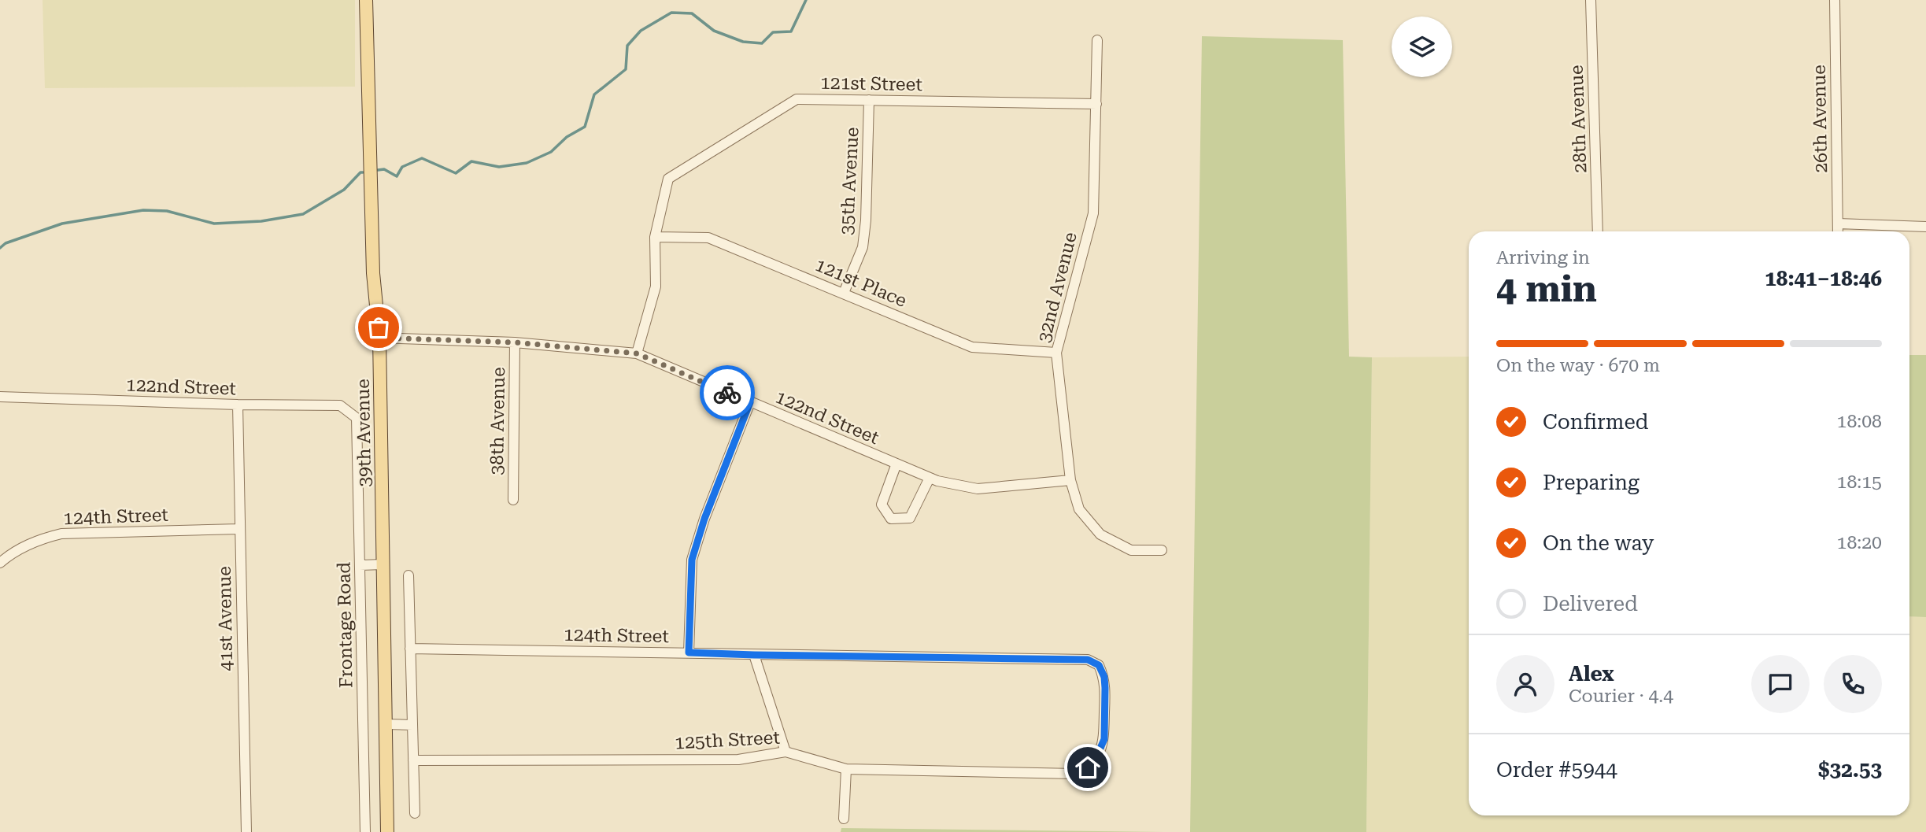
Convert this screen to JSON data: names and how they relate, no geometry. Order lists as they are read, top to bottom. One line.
{"streets":{"main road":["39th Avenue"],"street":["121st Street","28th Avenue","26th Avenue","35th Avenue","121st Place","32nd Avenue","122nd Street","38th Avenue","124th Street","41st Avenue","Frontage Road","125th Street"]},"crossings":[["121st Street","35th Avenue"],["121st Street","121st Place"],["121st Street","32nd Avenue"],["35th Avenue","121st Place"],["121st Place","32nd Avenue"],["32nd Avenue","122nd Street"],["122nd Street","38th Avenue"],["122nd Street","39th Avenue"],["122nd Street","41st Avenue"],["122nd Street","Frontage Road"],["124th Street","41st Avenue"],["124th Street","125th Street"]],"page":{"heading":["4 min","Arriving in","18:41–18:46"],"panel":["Alex","Courier · 4.4","Order #5944","$32.53"],"bar":"On the way · 670 m","list":[["Confirmed","18:08"],["Preparing","18:15"],["On the way","18:20"],"Delivered"]}}
